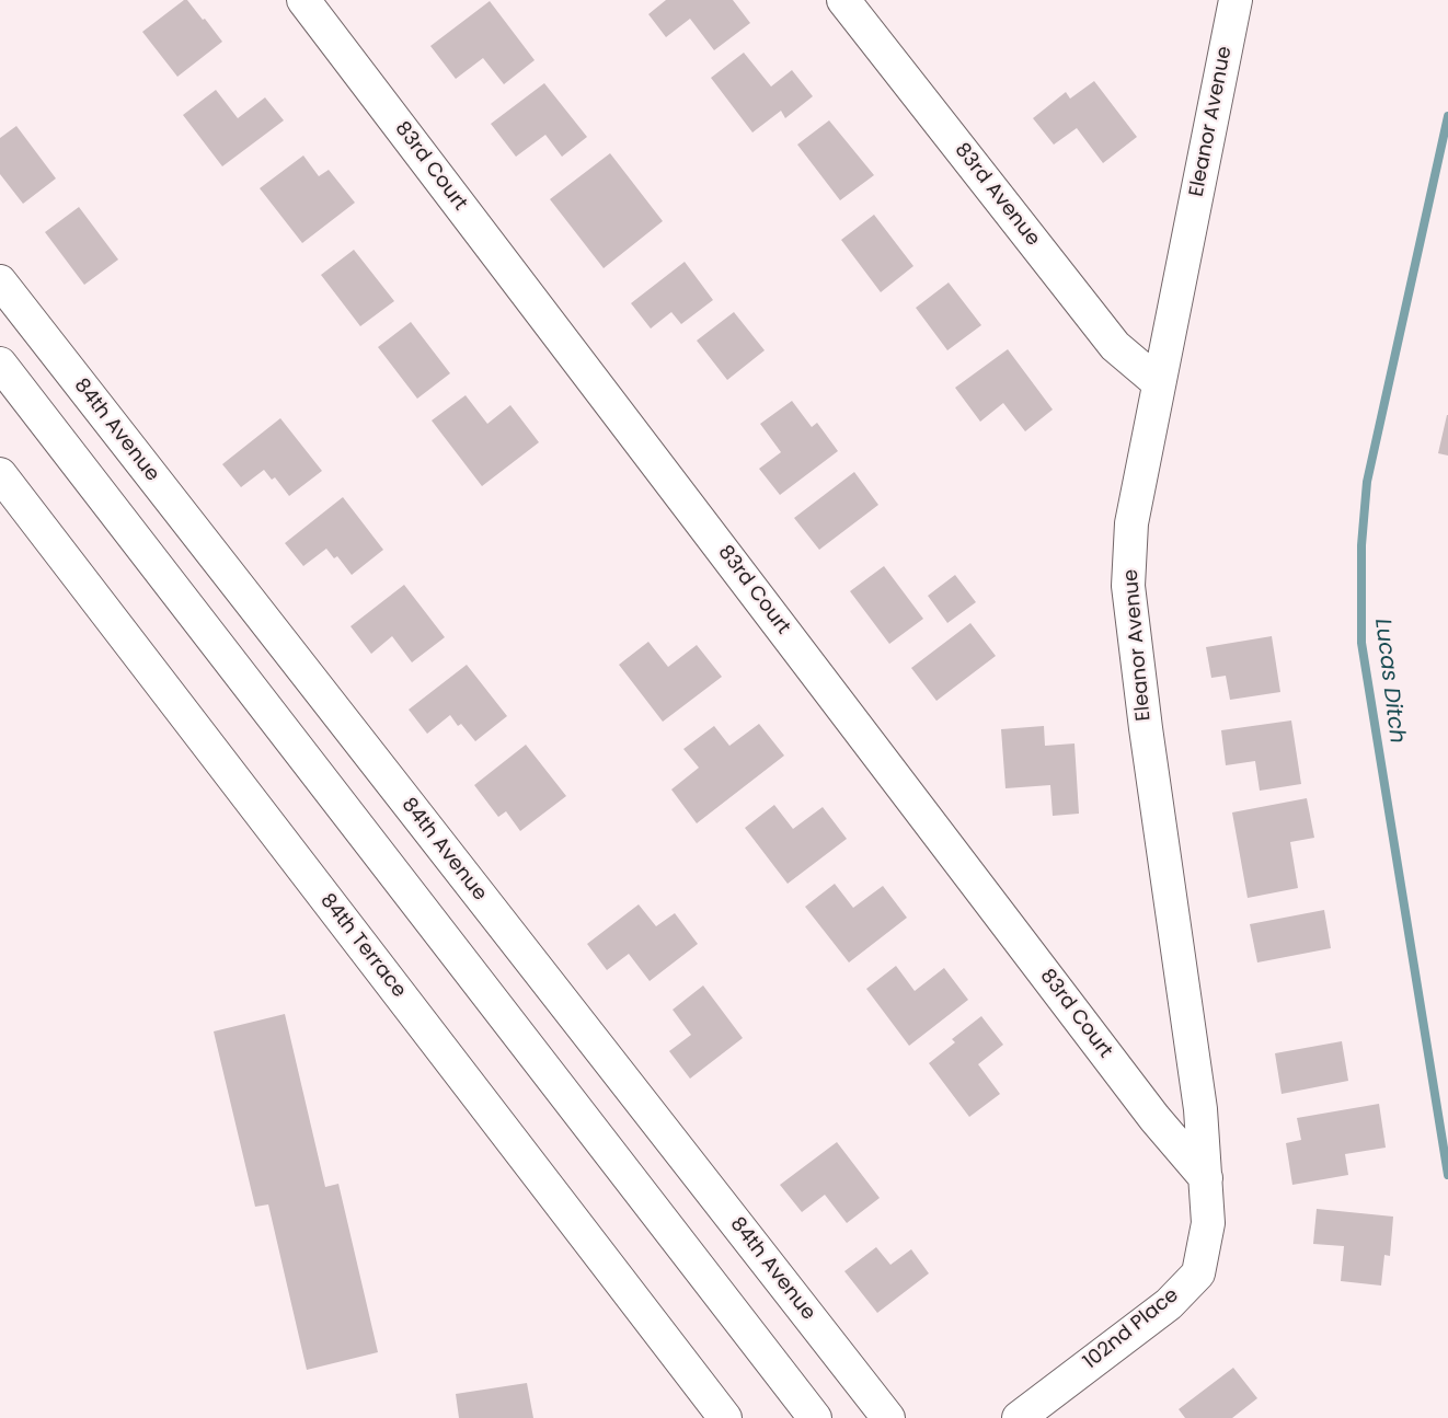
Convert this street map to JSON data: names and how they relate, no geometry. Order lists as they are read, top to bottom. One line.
{"streets":{"street":["Eleanor Avenue","83rd Court","83rd Avenue","84th Avenue","84th Terrace","102nd Place"]},"crossings":[["Eleanor Avenue","83rd Court"],["Eleanor Avenue","83rd Avenue"],["Eleanor Avenue","102nd Place"],["83rd Court","102nd Place"]],"water":["Lucas Ditch"]}
